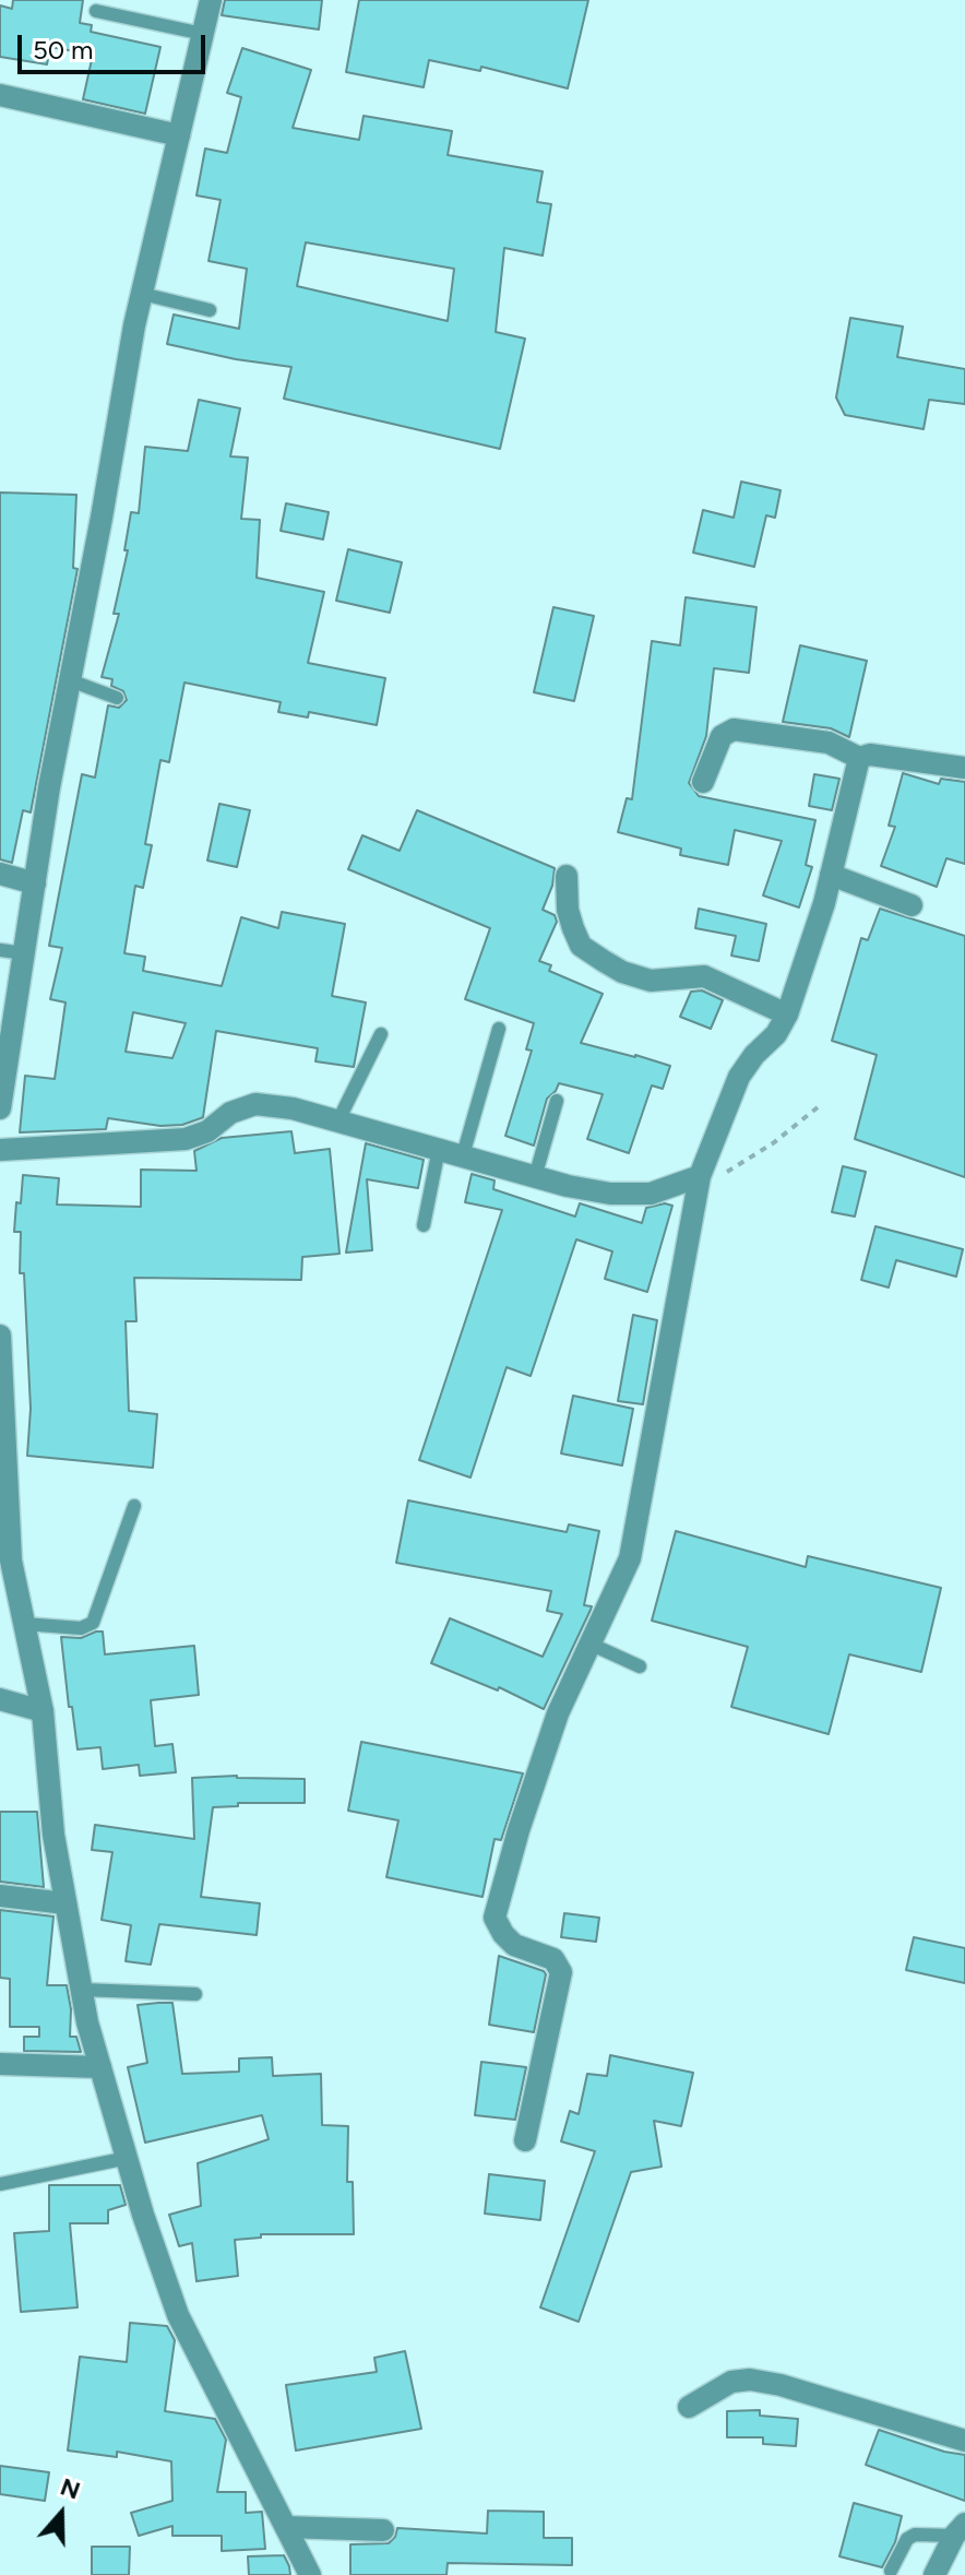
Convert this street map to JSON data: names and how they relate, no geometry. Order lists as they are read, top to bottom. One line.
{"scale_bar":"50 m","north":"top"}
